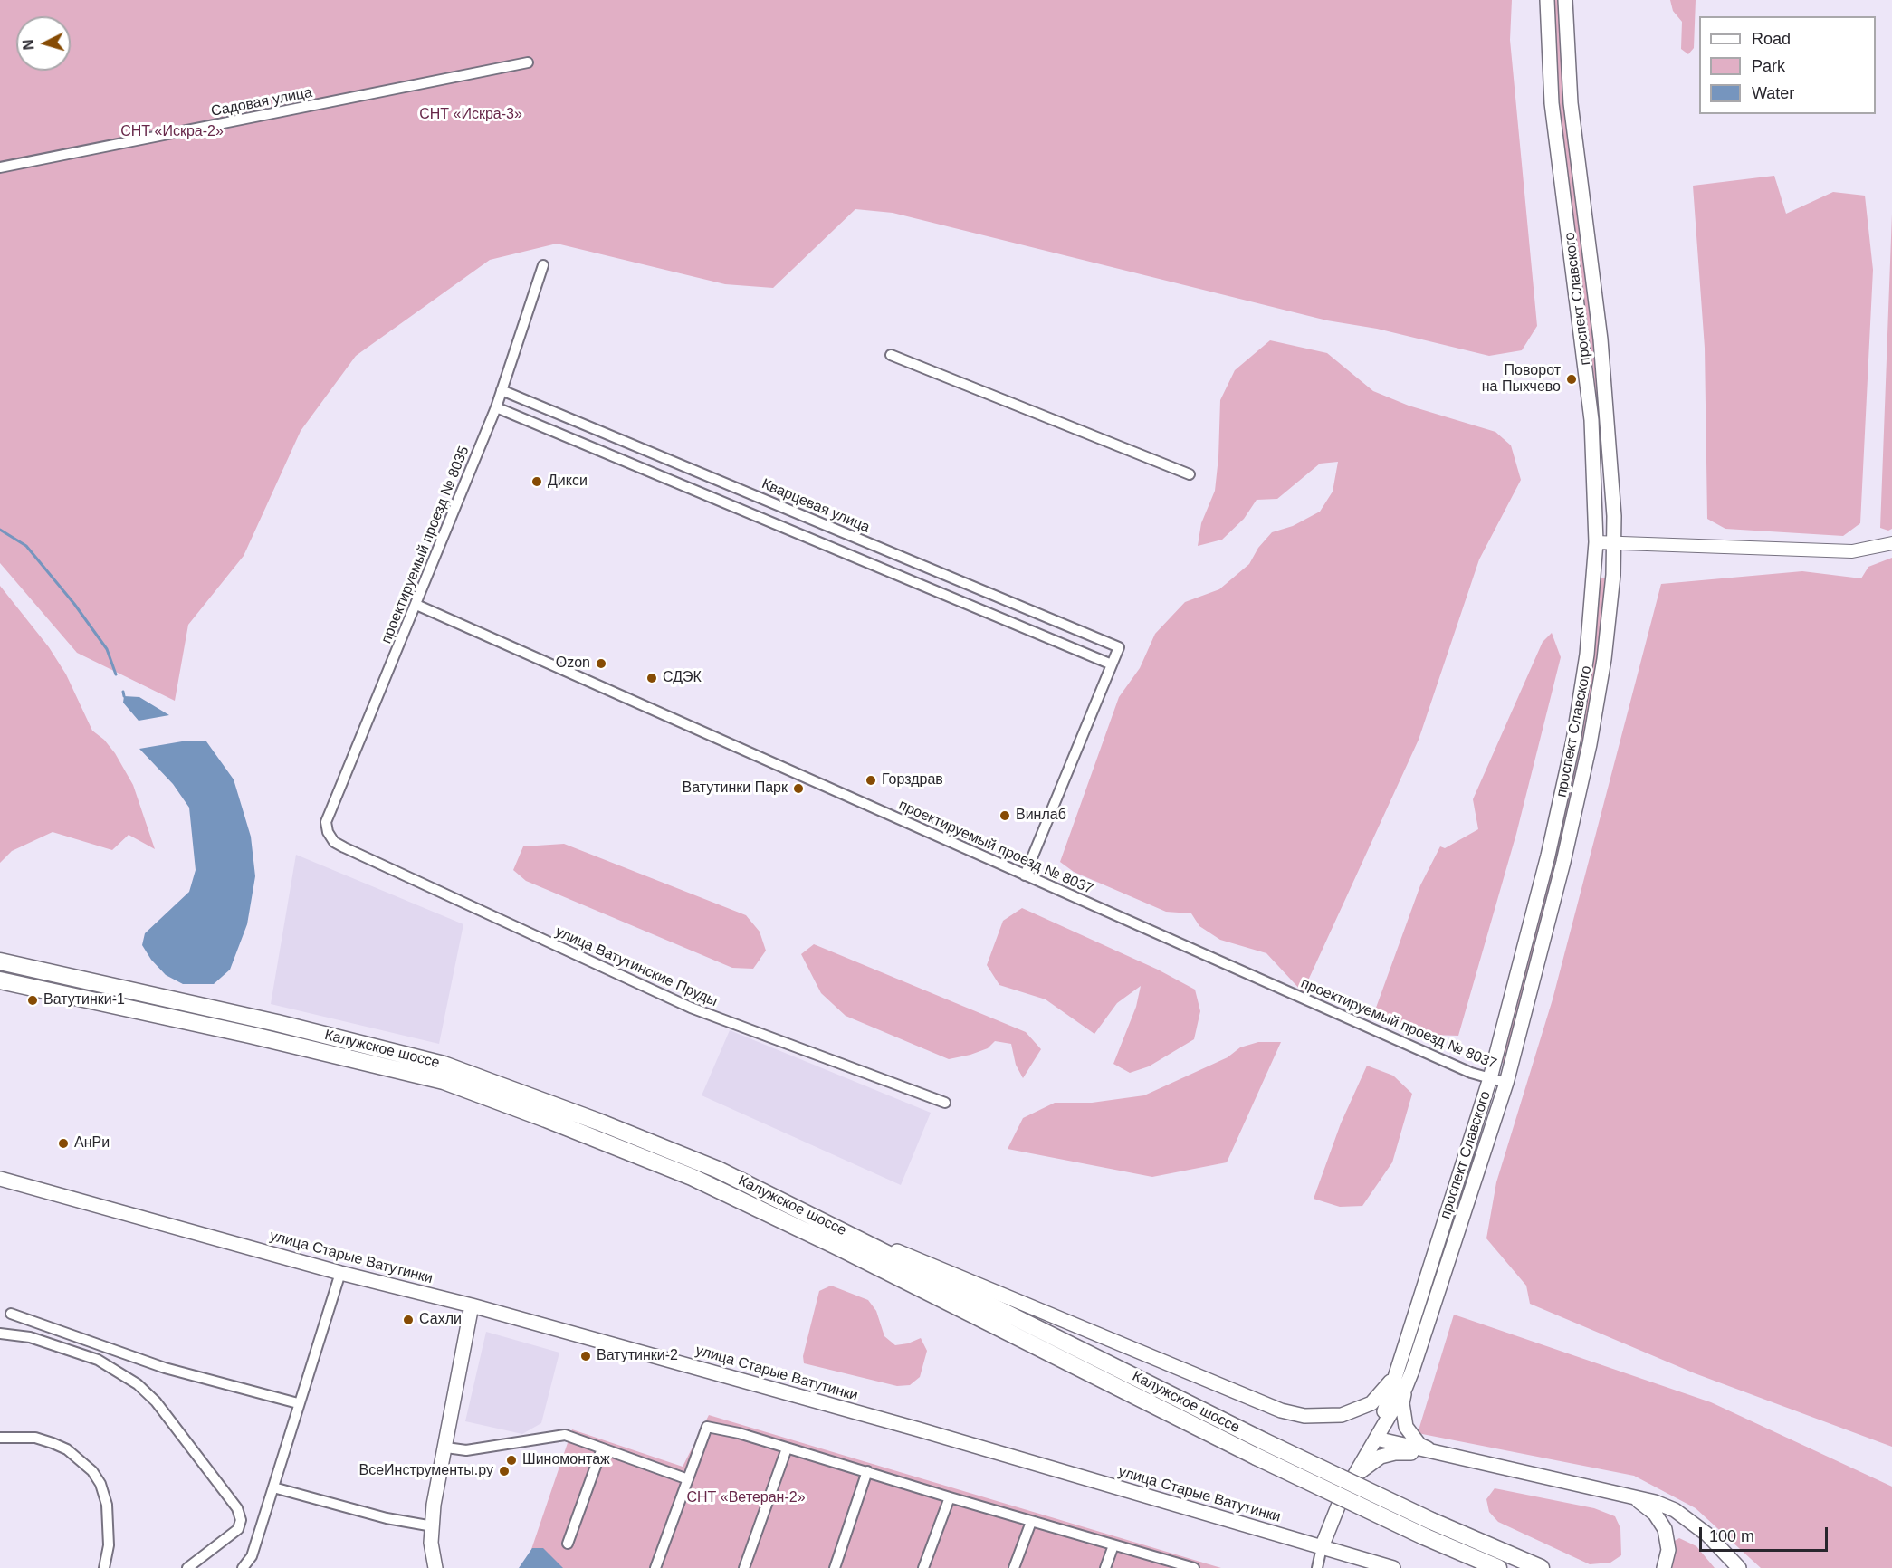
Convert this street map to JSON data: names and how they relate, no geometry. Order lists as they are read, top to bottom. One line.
{"streets":{"highway":["Калужское шоссе"],"main road":["проспект Славского","улица Старые Ватутинки"],"street":["Садовая улица","Кварцевая улица","проектируемый проезд № 8035","проектируемый проезд № 8037","улица Ватутинские Пруды"]},"crossings":[["проспект Славского","проектируемый проезд № 8037"],["проспект Славского","улица Старые Ватутинки"],["Кварцевая улица","проектируемый проезд № 8035"],["проектируемый проезд № 8035","проектируемый проезд № 8037"],["проектируемый проезд № 8035","улица Ватутинские Пруды"]],"parks":["СНТ «Искра-3»","СНТ «Искра-2»","СНТ «Ветеран-2»"],"places":["Поворот на Пыхчево","Дикси","Ozon","СДЭК","Горздрав","Ватутинки Парк","Винлаб","Ватутинки-1","АнРи","Сахли","Ватутинки-2","Шиномонтаж","ВсеИнструменты.ру"],"legend":["Road","Park","Water"],"scale_bar":"100 m","north":"left"}
